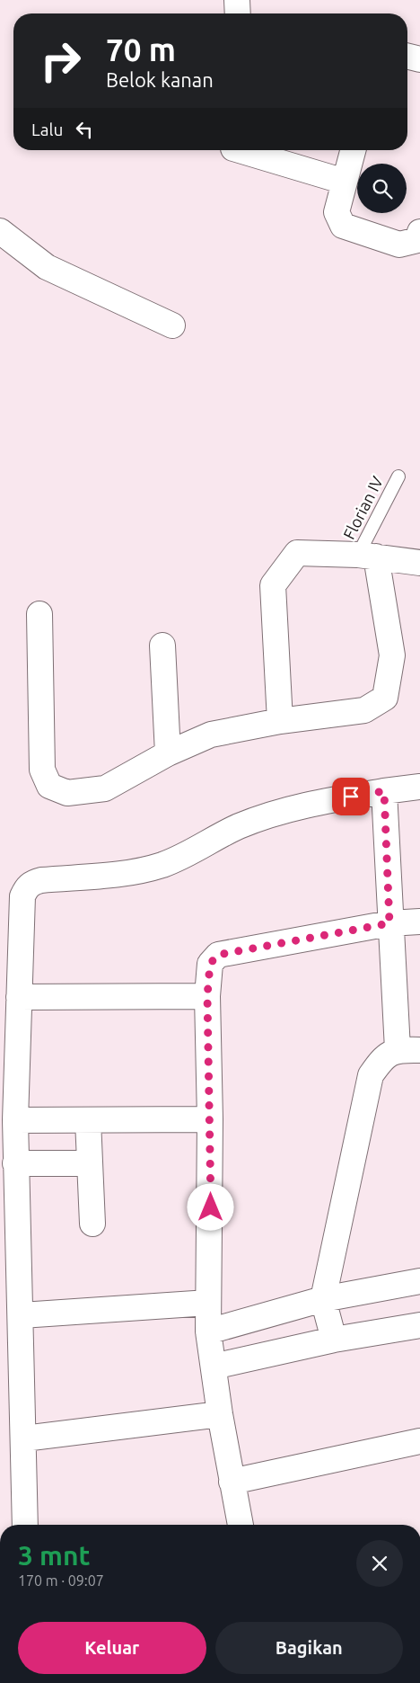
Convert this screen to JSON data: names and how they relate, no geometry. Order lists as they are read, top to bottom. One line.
{"streets":{"lane":["Florian IV"]},"page":{"turn":["70 m","Belok kanan"],"then":"Lalu","heading":["3 mnt","170 m · 09:07"],"buttons":["Keluar","Bagikan"]}}
